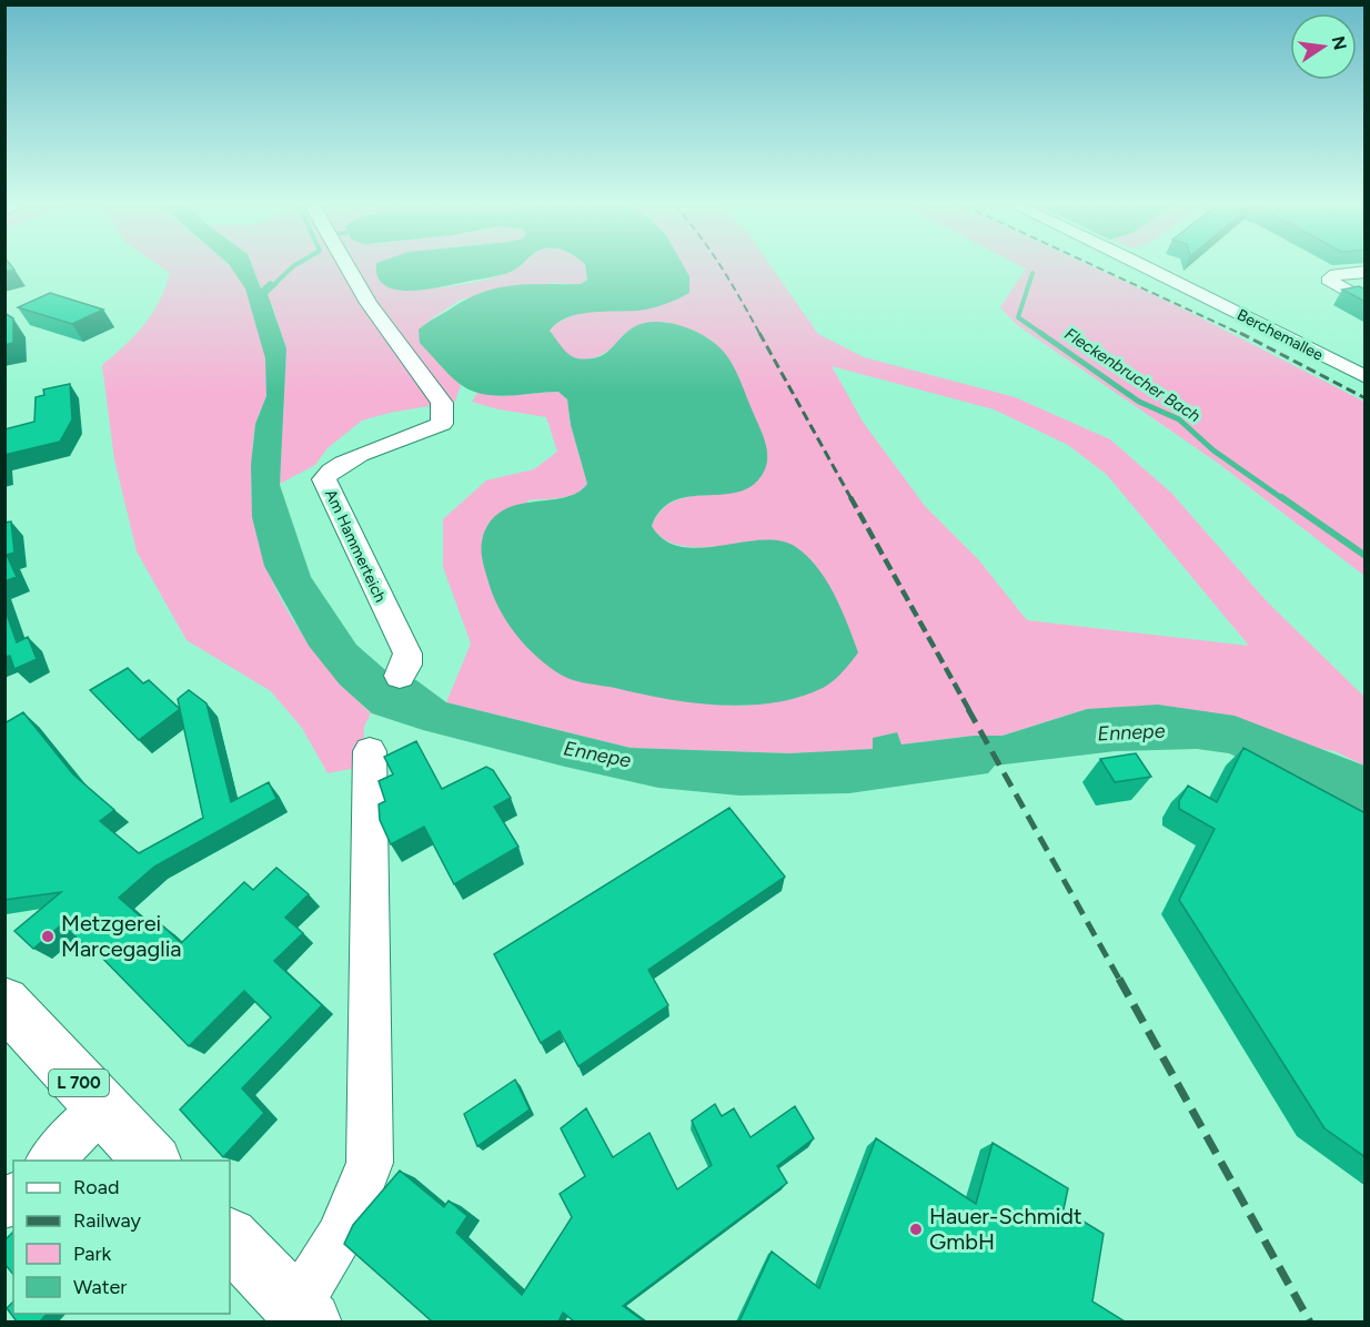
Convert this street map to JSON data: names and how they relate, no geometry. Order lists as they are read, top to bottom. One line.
{"streets":{"main road":["L 700"],"street":["Berchemallee","Am Hammerteich"]},"water":["Fleckenbrucher Bach","Ennepe"],"places":["Metzgerei Marcegaglia","Hauer-Schmidt GmbH"],"legend":["Road","Railway","Park","Water"],"north":"right"}
